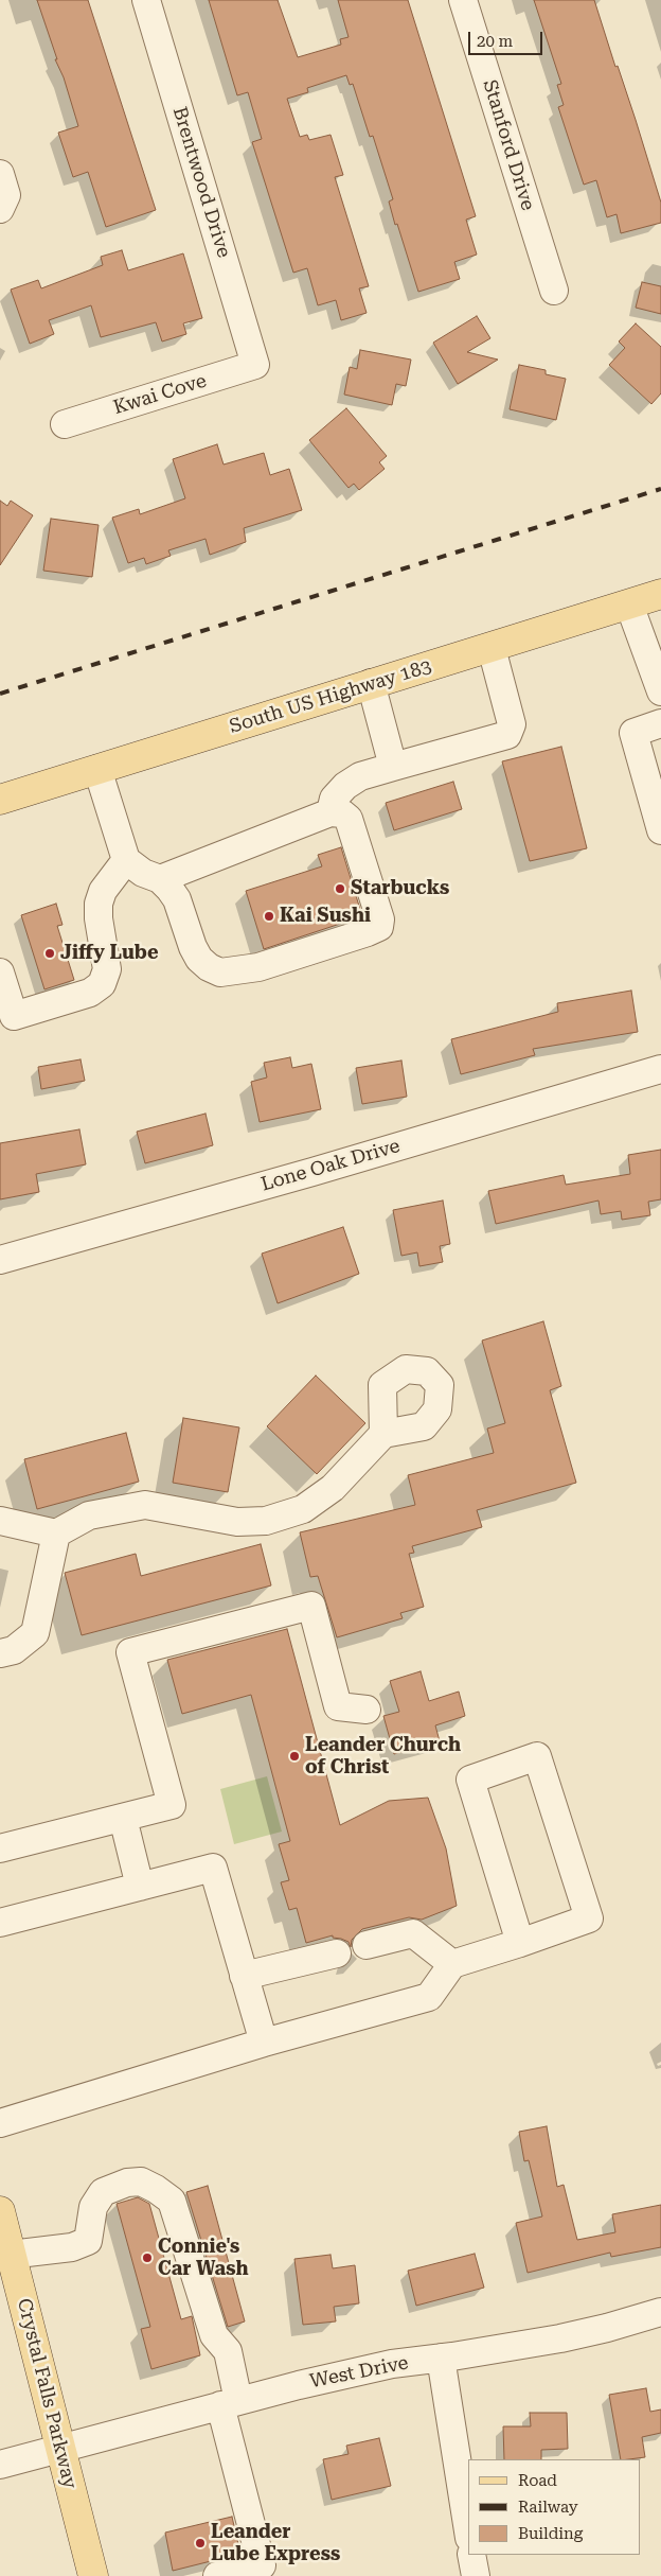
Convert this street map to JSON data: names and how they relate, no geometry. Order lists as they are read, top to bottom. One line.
{"streets":{"main road":["South US Highway 183","Crystal Falls Parkway"],"street":["Stanford Drive","Brentwood Drive","Kwai Cove","Lone Oak Drive","West Drive"]},"crossings":[["Brentwood Drive","Kwai Cove"],["West Drive","Crystal Falls Parkway"]],"places":["Starbucks","Kai Sushi","Jiffy Lube","Leander Church of Christ","Connie's Car Wash","Leander Lube Express"],"legend":["Road","Railway","Building"],"scale_bar":"20 m"}
